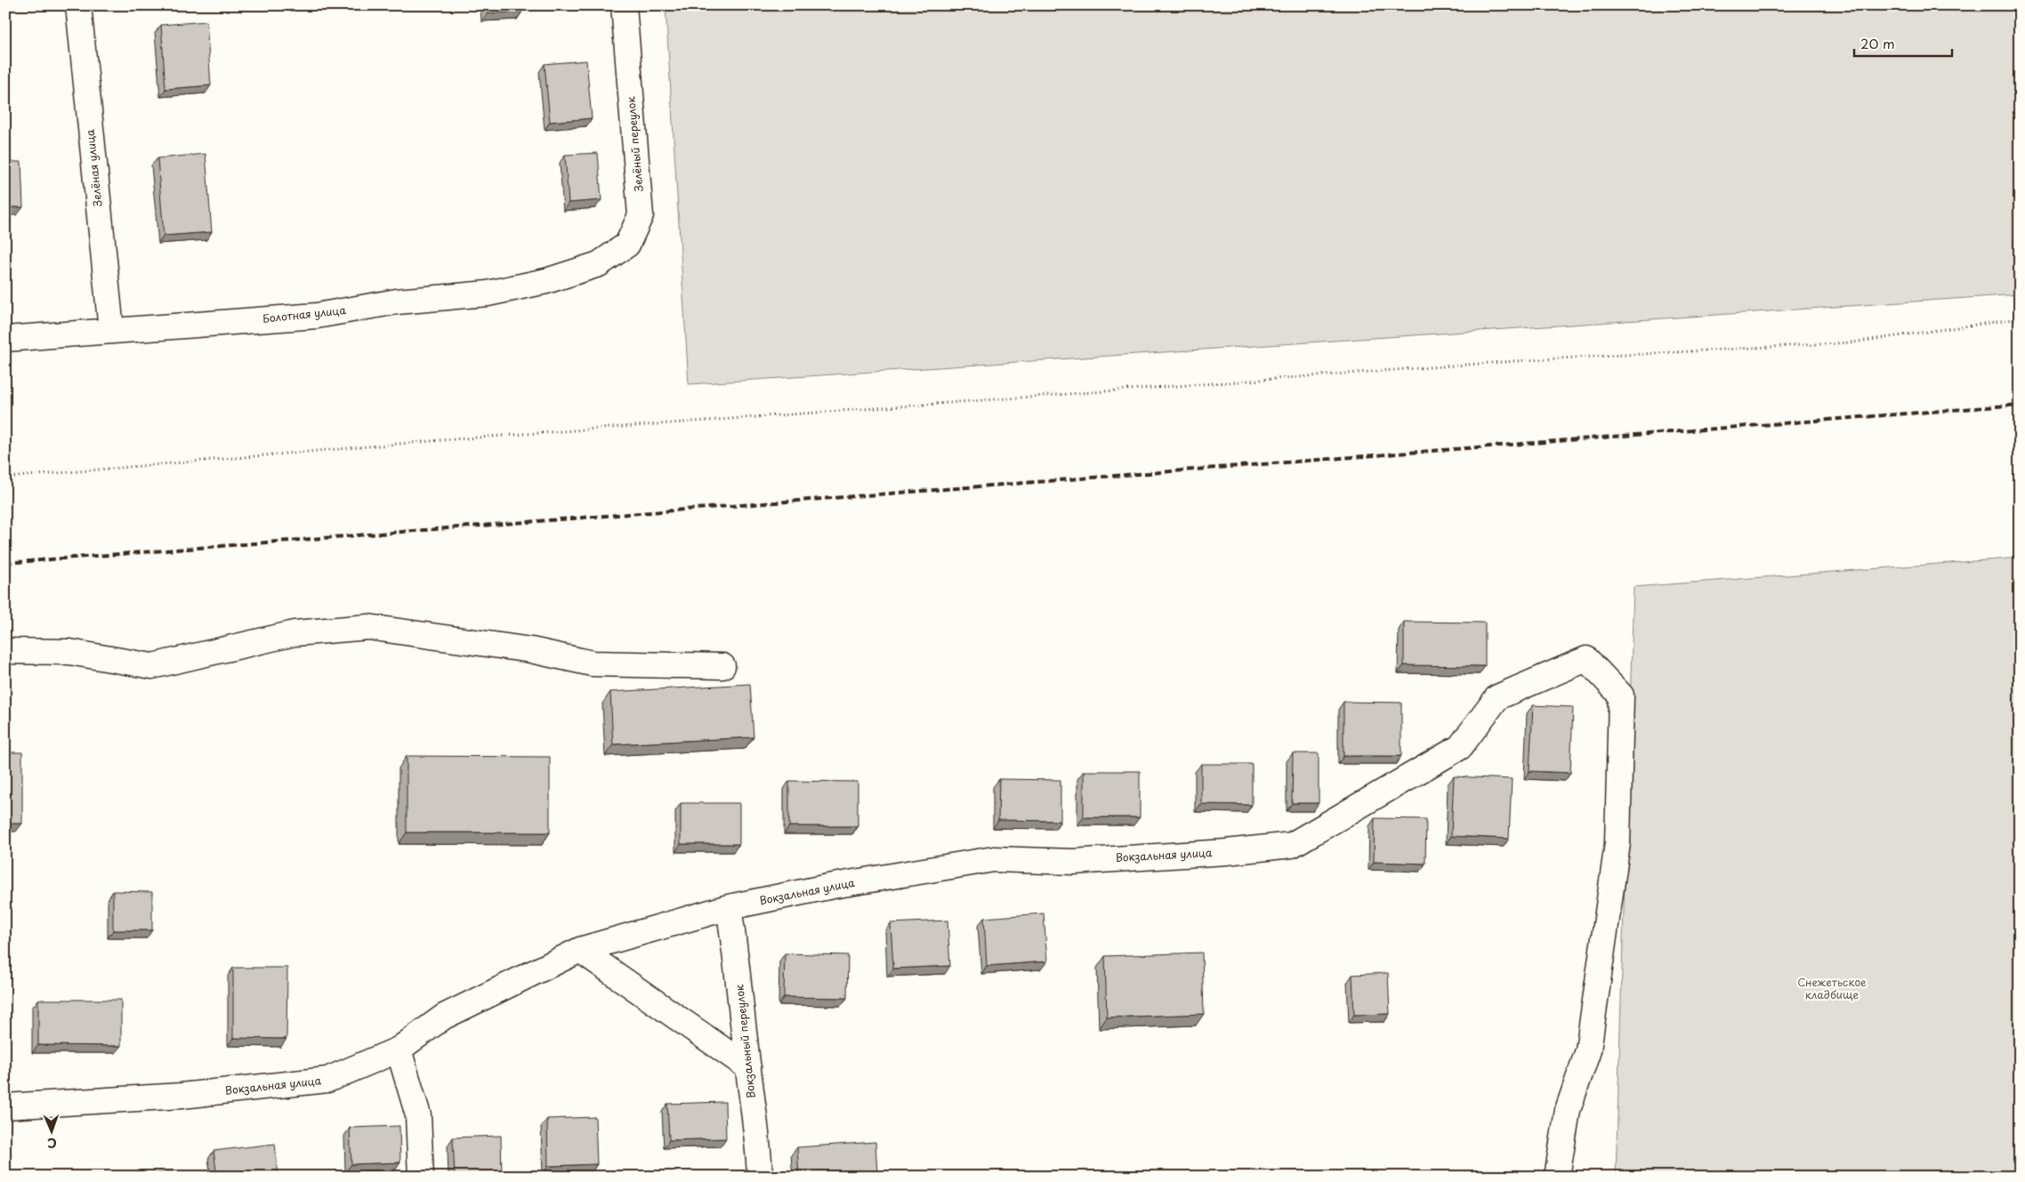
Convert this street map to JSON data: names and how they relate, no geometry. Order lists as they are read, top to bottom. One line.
{"streets":{"street":["Зелёный переулок","Зелёная улица","Болотная улица","Вокзальная улица","Вокзальный переулок"]},"crossings":[["Зелёный переулок","Болотная улица"],["Зелёная улица","Болотная улица"],["Вокзальная улица","Вокзальный переулок"]],"parks":["Снежетьское кладбище"],"scale_bar":"20 m","north":"bottom"}
